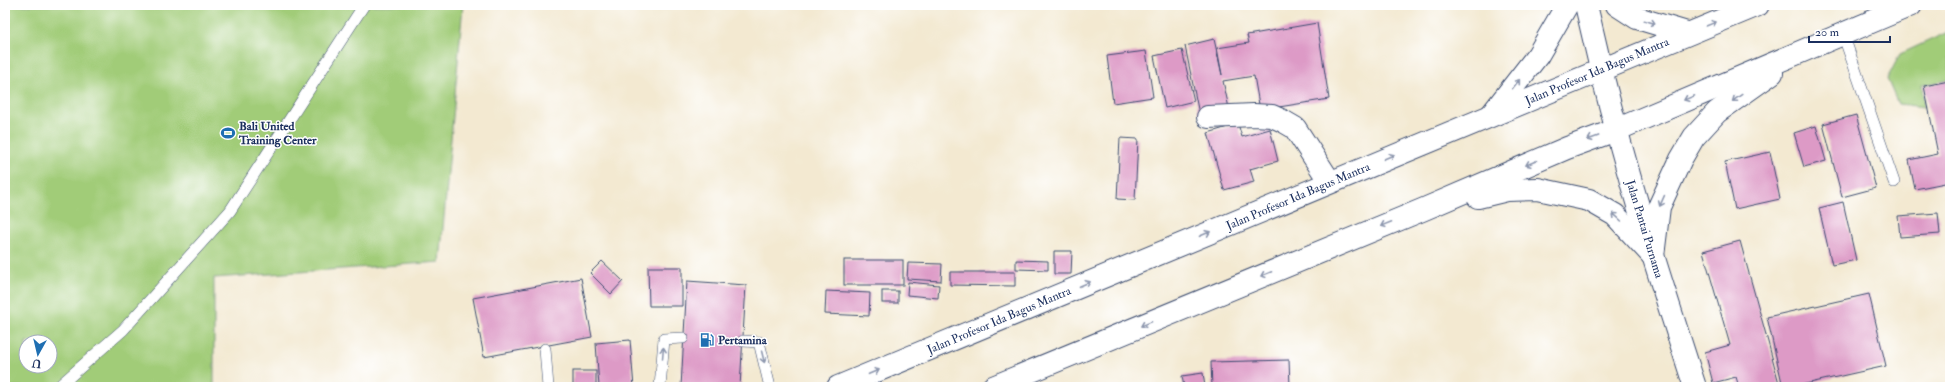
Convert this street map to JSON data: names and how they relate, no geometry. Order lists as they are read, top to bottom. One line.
{"streets":{"main road":["Jalan Profesor Ida Bagus Mantra","Jalan Pantai Purnama"]},"crossings":[["Jalan Profesor Ida Bagus Mantra","Jalan Pantai Purnama"]],"places":{"sports":["Bali United Training Center"],"fuel station":["Pertamina"]},"scale_bar":"20 m","north":"bottom"}
